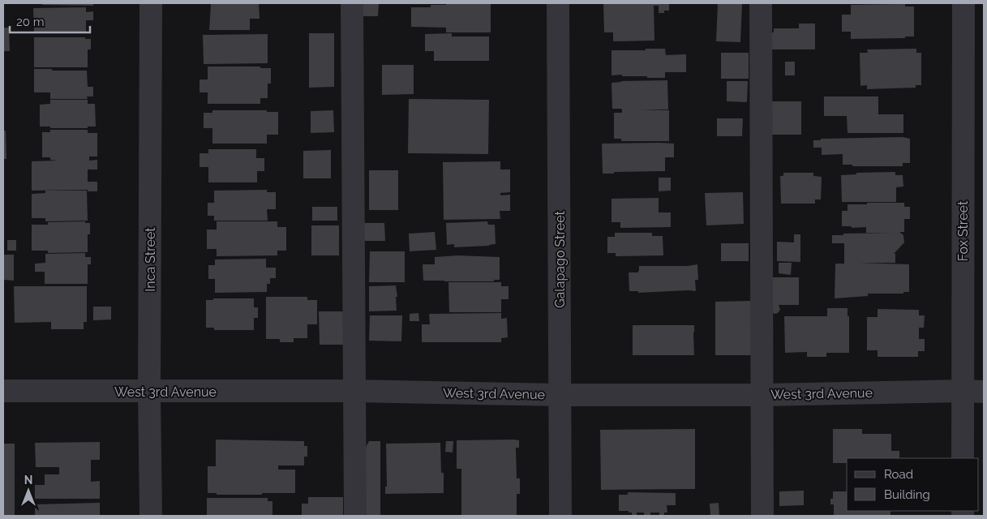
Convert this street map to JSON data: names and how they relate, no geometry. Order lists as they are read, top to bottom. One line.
{"streets":{"street":["Fox Street","Inca Street","Galapago Street","West 3rd Avenue"]},"crossings":[["Fox Street","West 3rd Avenue"],["Inca Street","West 3rd Avenue"],["Galapago Street","West 3rd Avenue"]],"legend":["Road","Building"],"scale_bar":"20 m","north":"top"}
